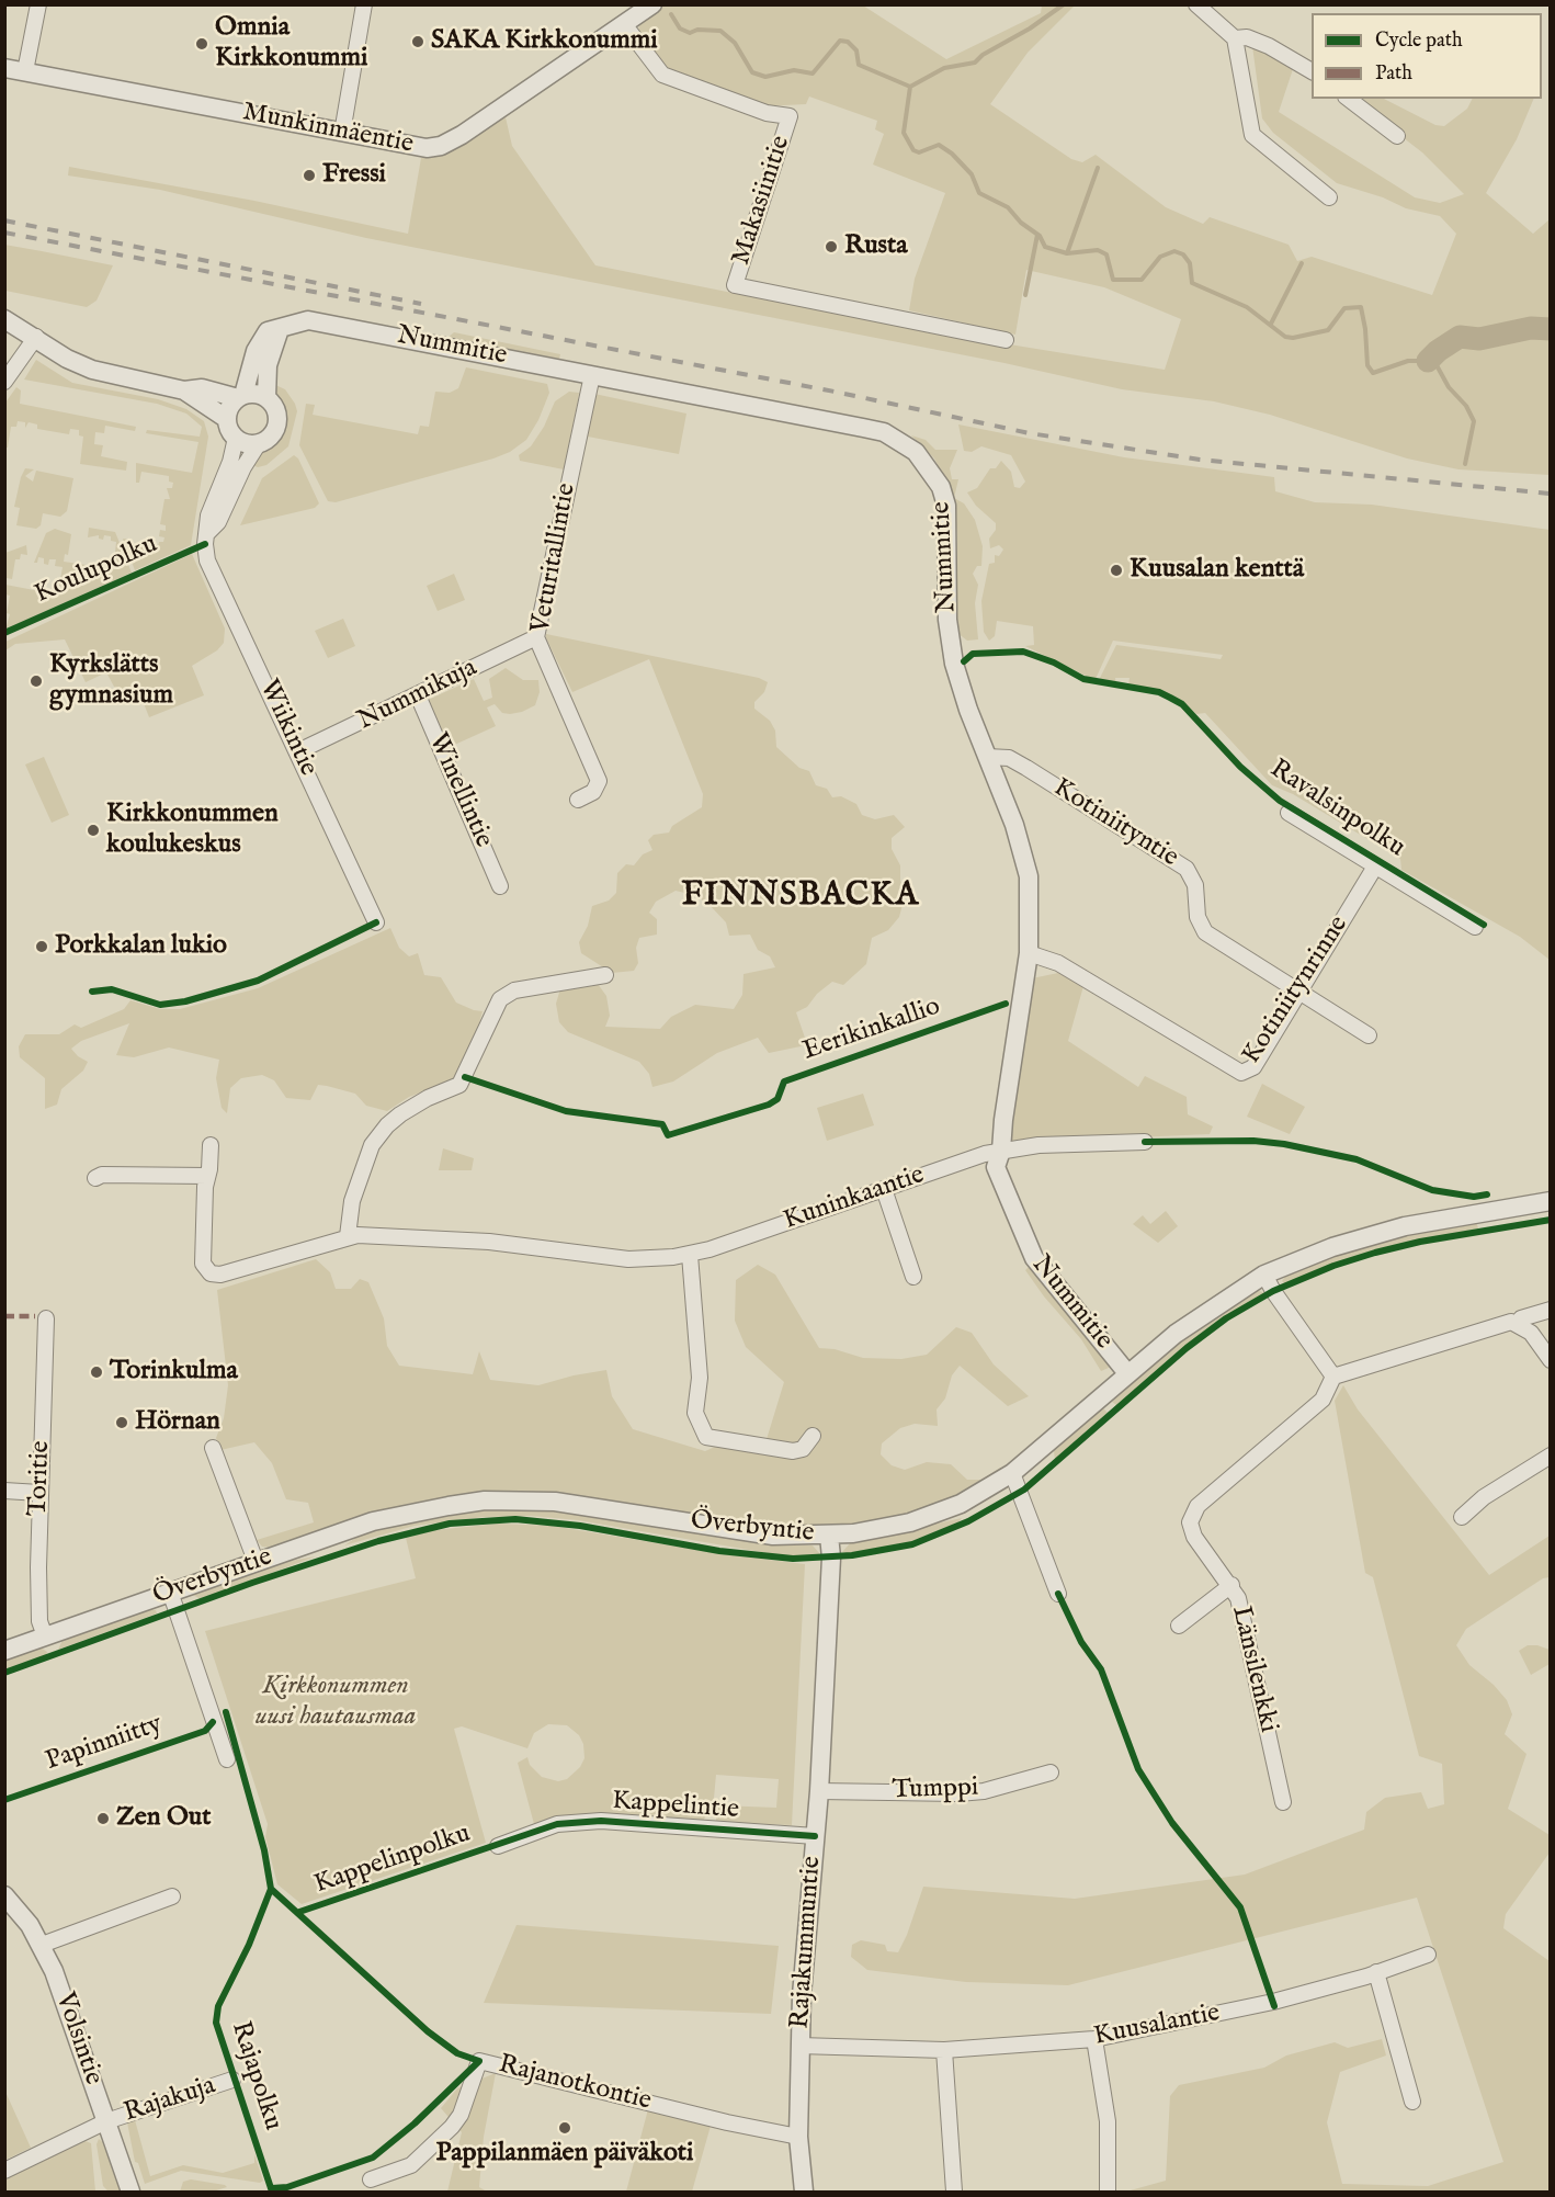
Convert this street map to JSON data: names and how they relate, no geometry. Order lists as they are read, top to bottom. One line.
{"streets":{"street":["Munkinmäentie","Makasiinitie","Nummitie","Veturitallintie","Nummikuja","Wiikintie","Winellintie","Ravalsinpolku","Kotiniityntie","Kotiniitynrinne","Kuninkaantie","Toritie","Överbyntie","Länsilenkki","Tumppi","Kappelintie","Rajakummuntie","Kuusalantie","Volsintie","Rajanotkontie","Rajakuja"],"cycle path":["Koulupolku","Eerikinkallio","Papinniitty","Kappelinpolku","Rajapolku"]},"crossings":[["Munkinmäentie","Makasiinitie"],["Nummitie","Veturitallintie"],["Nummitie","Wiikintie"],["Nummitie","Kotiniityntie"],["Nummitie","Kotiniitynrinne"],["Nummitie","Kuninkaantie"],["Nummitie","Överbyntie"],["Veturitallintie","Nummikuja"],["Nummikuja","Wiikintie"],["Nummikuja","Winellintie"],["Ravalsinpolku","Kotiniitynrinne"],["Kotiniityntie","Kotiniitynrinne"],["Toritie","Överbyntie"],["Överbyntie","Rajakummuntie"],["Tumppi","Rajakummuntie"],["Kappelintie","Rajakummuntie"],["Rajakummuntie","Kuusalantie"],["Rajakummuntie","Rajanotkontie"],["Volsintie","Rajakuja"]],"districts":["FINNSBACKA"],"parks":["Kirkkonummen uusi hautausmaa"],"places":["SAKA Kirkkonummi","Omnia Kirkkonummi","Fressi","Rusta","Kuusalan kenttä","Kyrkslätts gymnasium","Kirkkonummen koulukeskus","Porkkalan lukio","Torinkulma","Hörnan","Zen Out","Pappilanmäen päiväkoti"],"legend":["Cycle path","Path"]}
